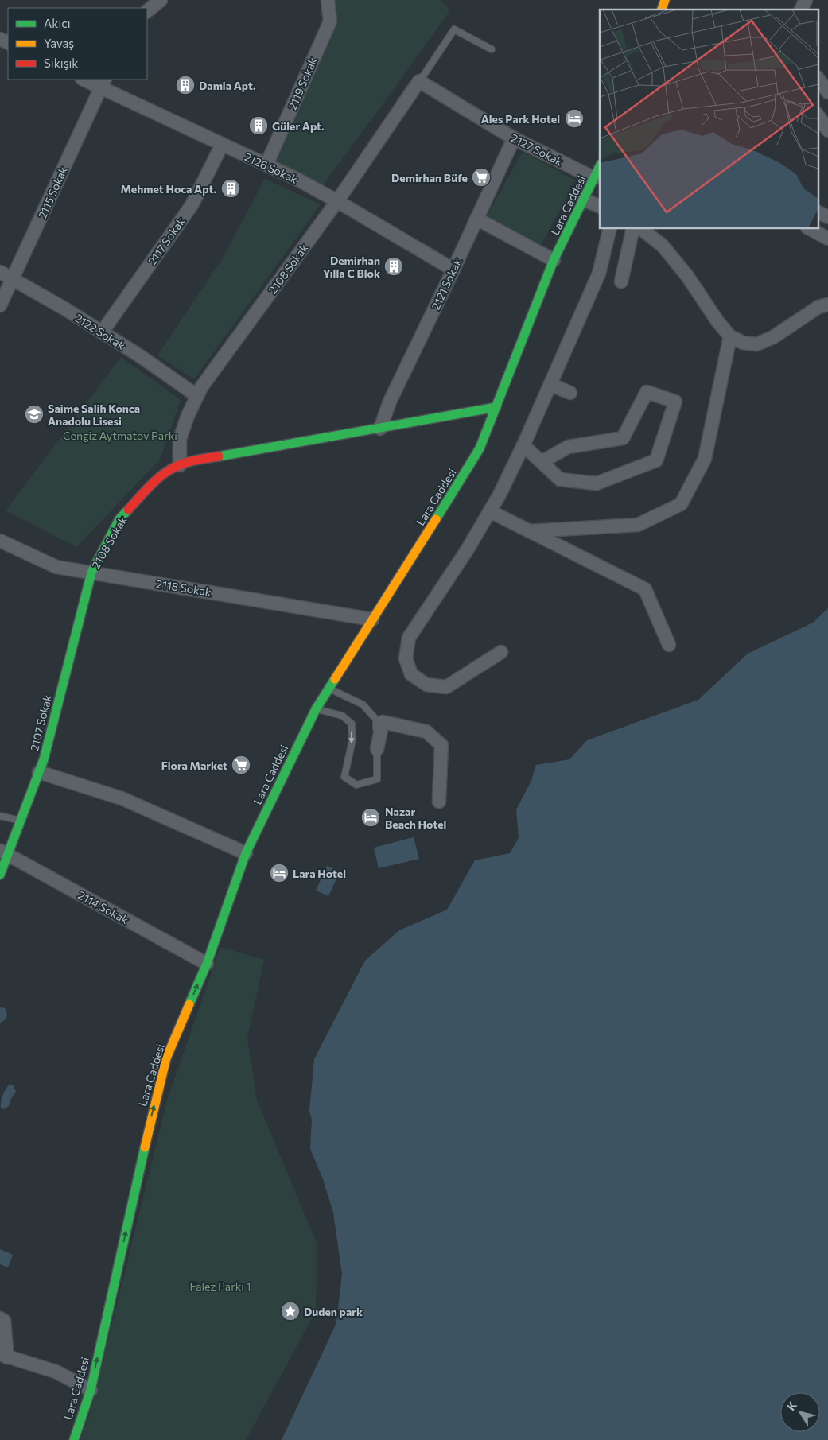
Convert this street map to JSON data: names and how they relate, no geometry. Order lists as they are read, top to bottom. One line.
{"streets":{"street":["2119 Sokak","2127 Sokak","2126 Sokak","2115 Sokak","Lara Caddesi","2117 Sokak","2108 Sokak","2121 Sokak","2122 Sokak","2118 Sokak","2107 Sokak","2114 Sokak"]},"crossings":[["2119 Sokak","2126 Sokak"],["2127 Sokak","Lara Caddesi"],["2127 Sokak","2108 Sokak"],["2127 Sokak","2121 Sokak"],["2126 Sokak","2115 Sokak"],["2126 Sokak","2117 Sokak"],["2126 Sokak","2108 Sokak"],["2126 Sokak","2121 Sokak"],["2115 Sokak","2122 Sokak"],["Lara Caddesi","2108 Sokak"],["Lara Caddesi","2118 Sokak"],["Lara Caddesi","2114 Sokak"],["2117 Sokak","2122 Sokak"],["2108 Sokak","2121 Sokak"],["2108 Sokak","2122 Sokak"],["2108 Sokak","2118 Sokak"],["2108 Sokak","2107 Sokak"],["2118 Sokak","2107 Sokak"],["2107 Sokak","2114 Sokak"]],"parks":["Cengiz Aytmatov Parkı","Falez Parkı 1"],"places":{"building":["Damla Apt.","Güler Apt.","Mehmet Hoca Apt.","Demirhan Yılla C Blok"],"hotel":["Ales Park Hotel","Nazar Beach Hotel","Lara Hotel"],"supermarket":["Demirhan Büfe","Flora Market"],"school or university":["Saime Salih Konca Anadolu Lisesi"],"place":["Duden park"]},"legend":["Akıcı","Yavaş","Sıkışık"],"north":"top left"}
